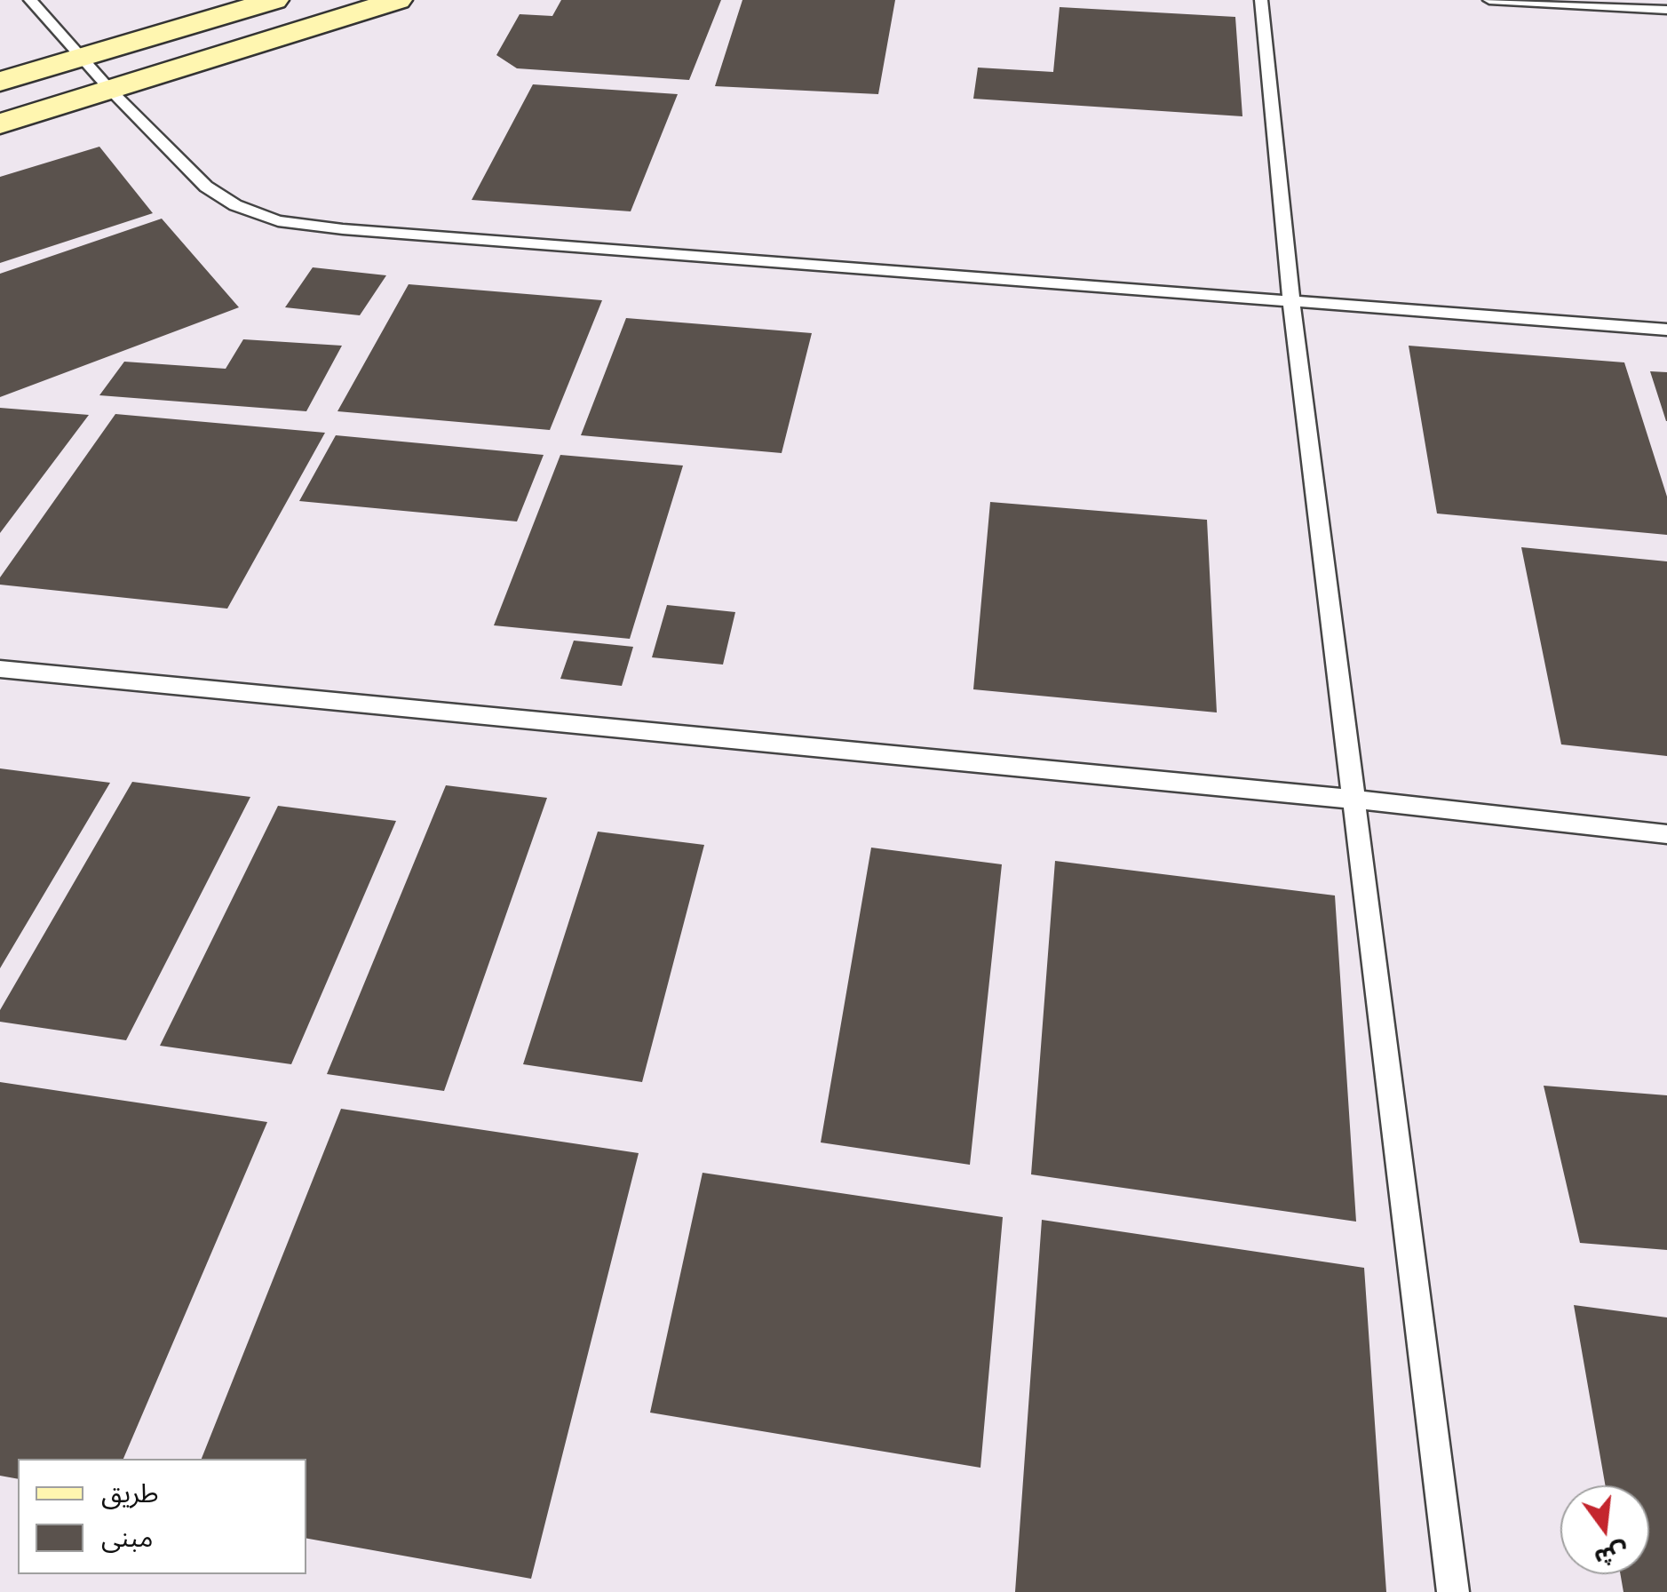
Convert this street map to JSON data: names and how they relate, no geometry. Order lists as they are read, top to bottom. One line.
{"legend":["طريق","مبنى"],"north":"bottom"}
